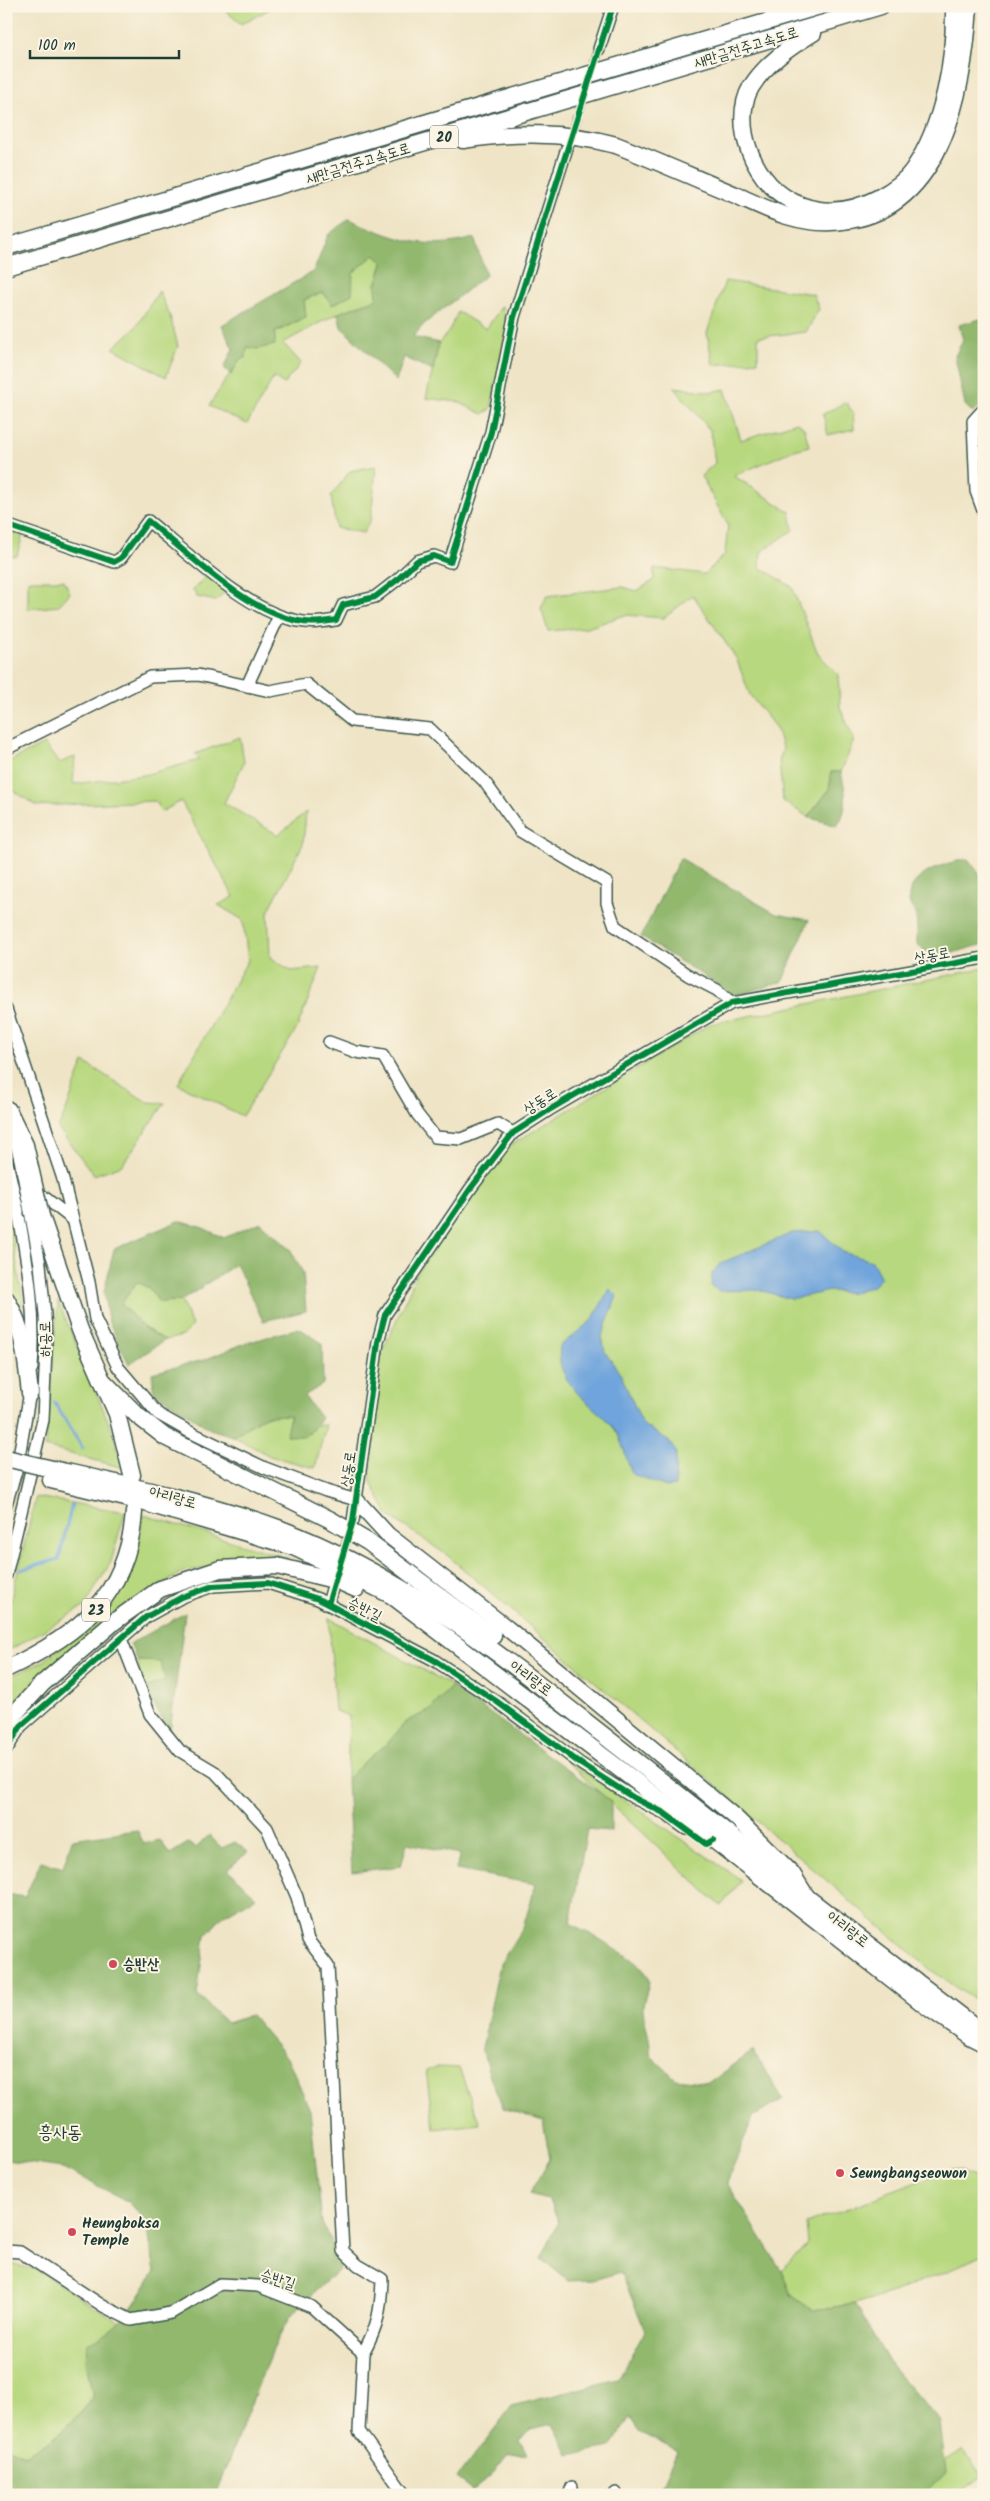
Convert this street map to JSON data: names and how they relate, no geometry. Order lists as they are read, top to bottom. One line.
{"streets":{"highway":["새만금전주고속도로","20","아리랑로","23"],"street":["상동로","하공로","승반길"]},"crossings":[["아리랑로","승반길"]],"districts":["흥사동"],"places":["승반산","Seungbangseowon","Heungboksa Temple"],"scale_bar":"100 m"}
